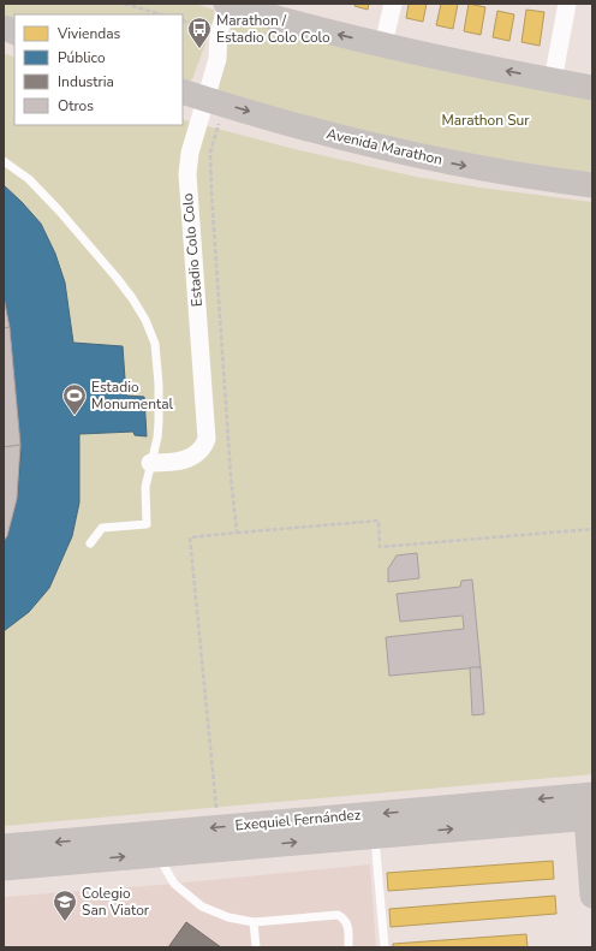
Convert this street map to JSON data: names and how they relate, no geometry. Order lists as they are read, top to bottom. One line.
{"streets":{"main road":["Avenida Marathon","Exequiel Fernández"],"street":["Estadio Colo Colo"]},"crossings":[["Avenida Marathon","Estadio Colo Colo"]],"parks":["Marathon Sur"],"places":{"bus stop":["Marathon / Estadio Colo Colo"],"sports":["Estadio Monumental"],"school or university":["Colegio San Viator"]},"legend":["Viviendas","Público","Industria","Otros"]}
